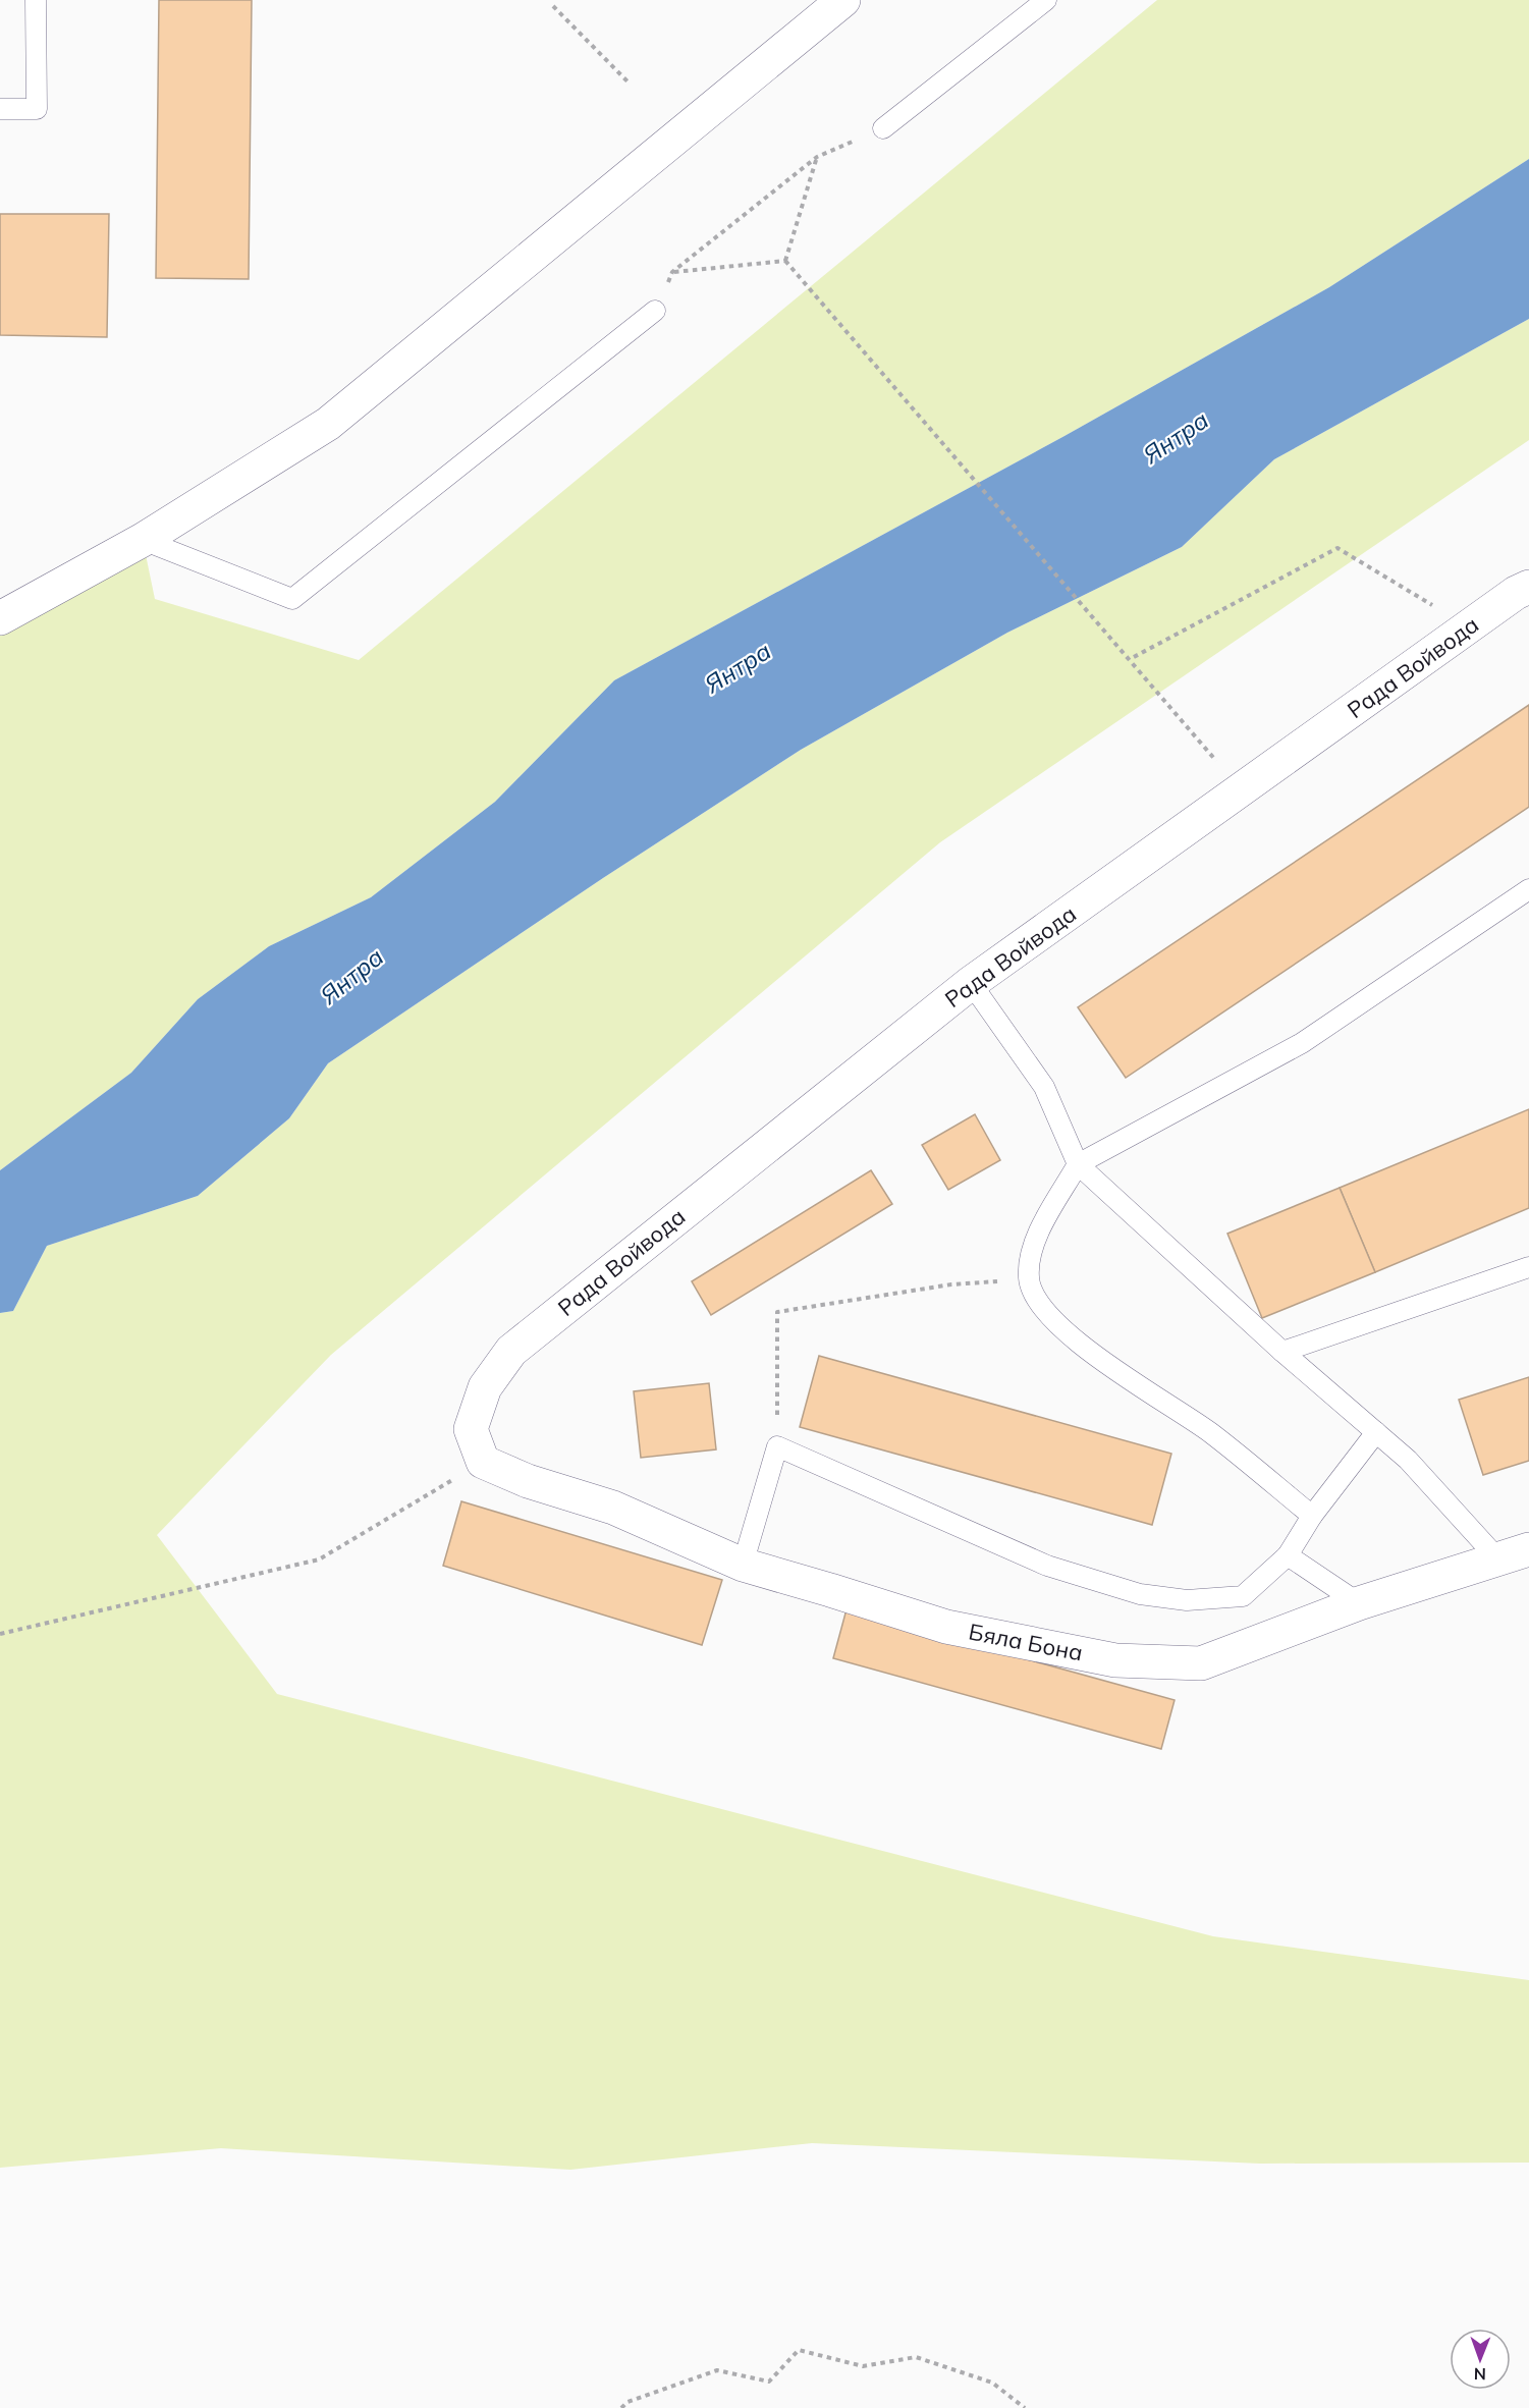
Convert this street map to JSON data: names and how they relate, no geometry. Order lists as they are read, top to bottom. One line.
{"streets":{"street":["Рада Войвода","Бяла Бона"]},"crossings":[["Рада Войвода","Бяла Бона"]],"water":["Янтра"],"north":"bottom"}
